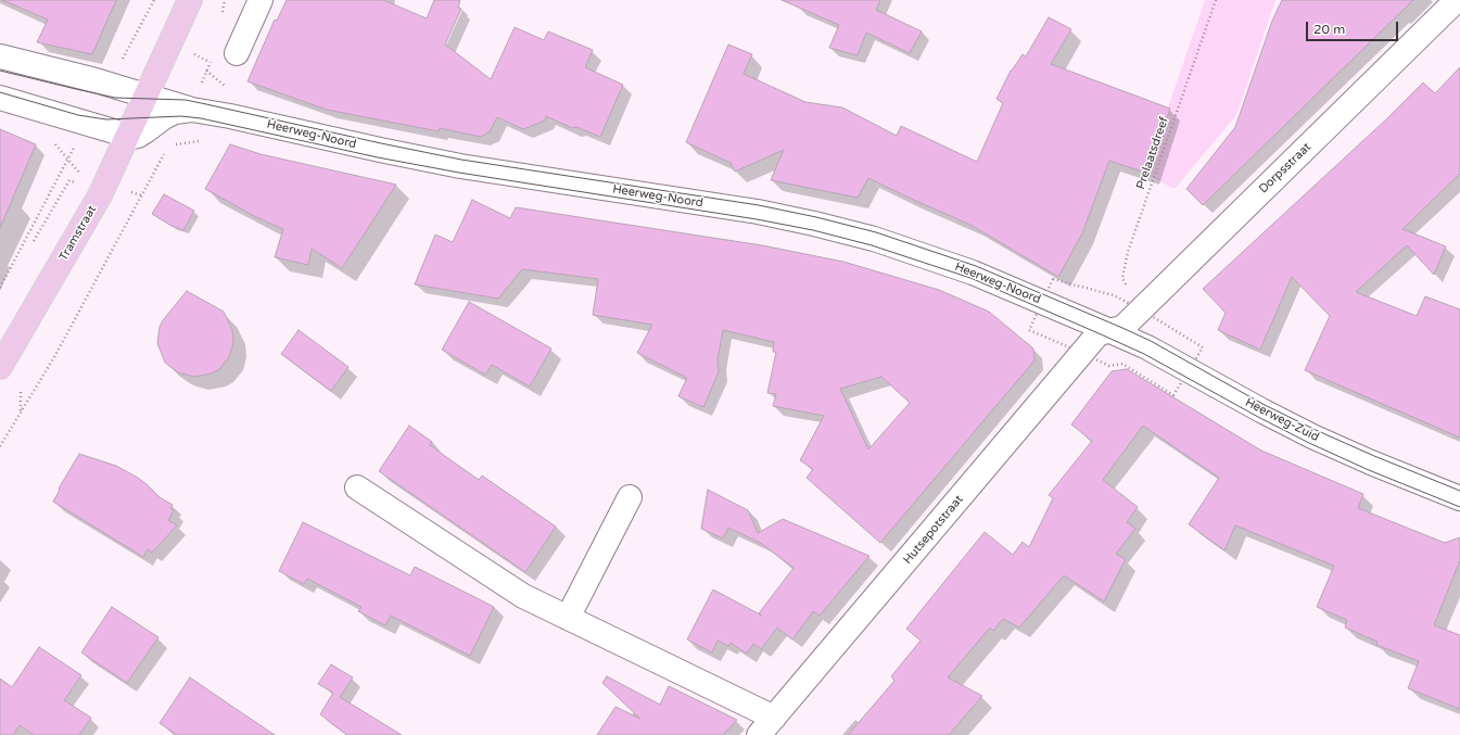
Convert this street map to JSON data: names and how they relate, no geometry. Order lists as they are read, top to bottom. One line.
{"streets":{"main road":["Tramstraat"],"street":["Heerweg-Noord","Dorpsstraat","Heerweg-Zuid","Hutsepotstraat"],"path":["Prelaatsdreef"]},"crossings":[["Heerweg-Noord","Dorpsstraat"],["Heerweg-Noord","Tramstraat"],["Heerweg-Noord","Heerweg-Zuid"],["Heerweg-Noord","Hutsepotstraat"],["Prelaatsdreef","Dorpsstraat"],["Dorpsstraat","Heerweg-Zuid"],["Dorpsstraat","Hutsepotstraat"],["Heerweg-Zuid","Hutsepotstraat"]],"scale_bar":"20 m"}
